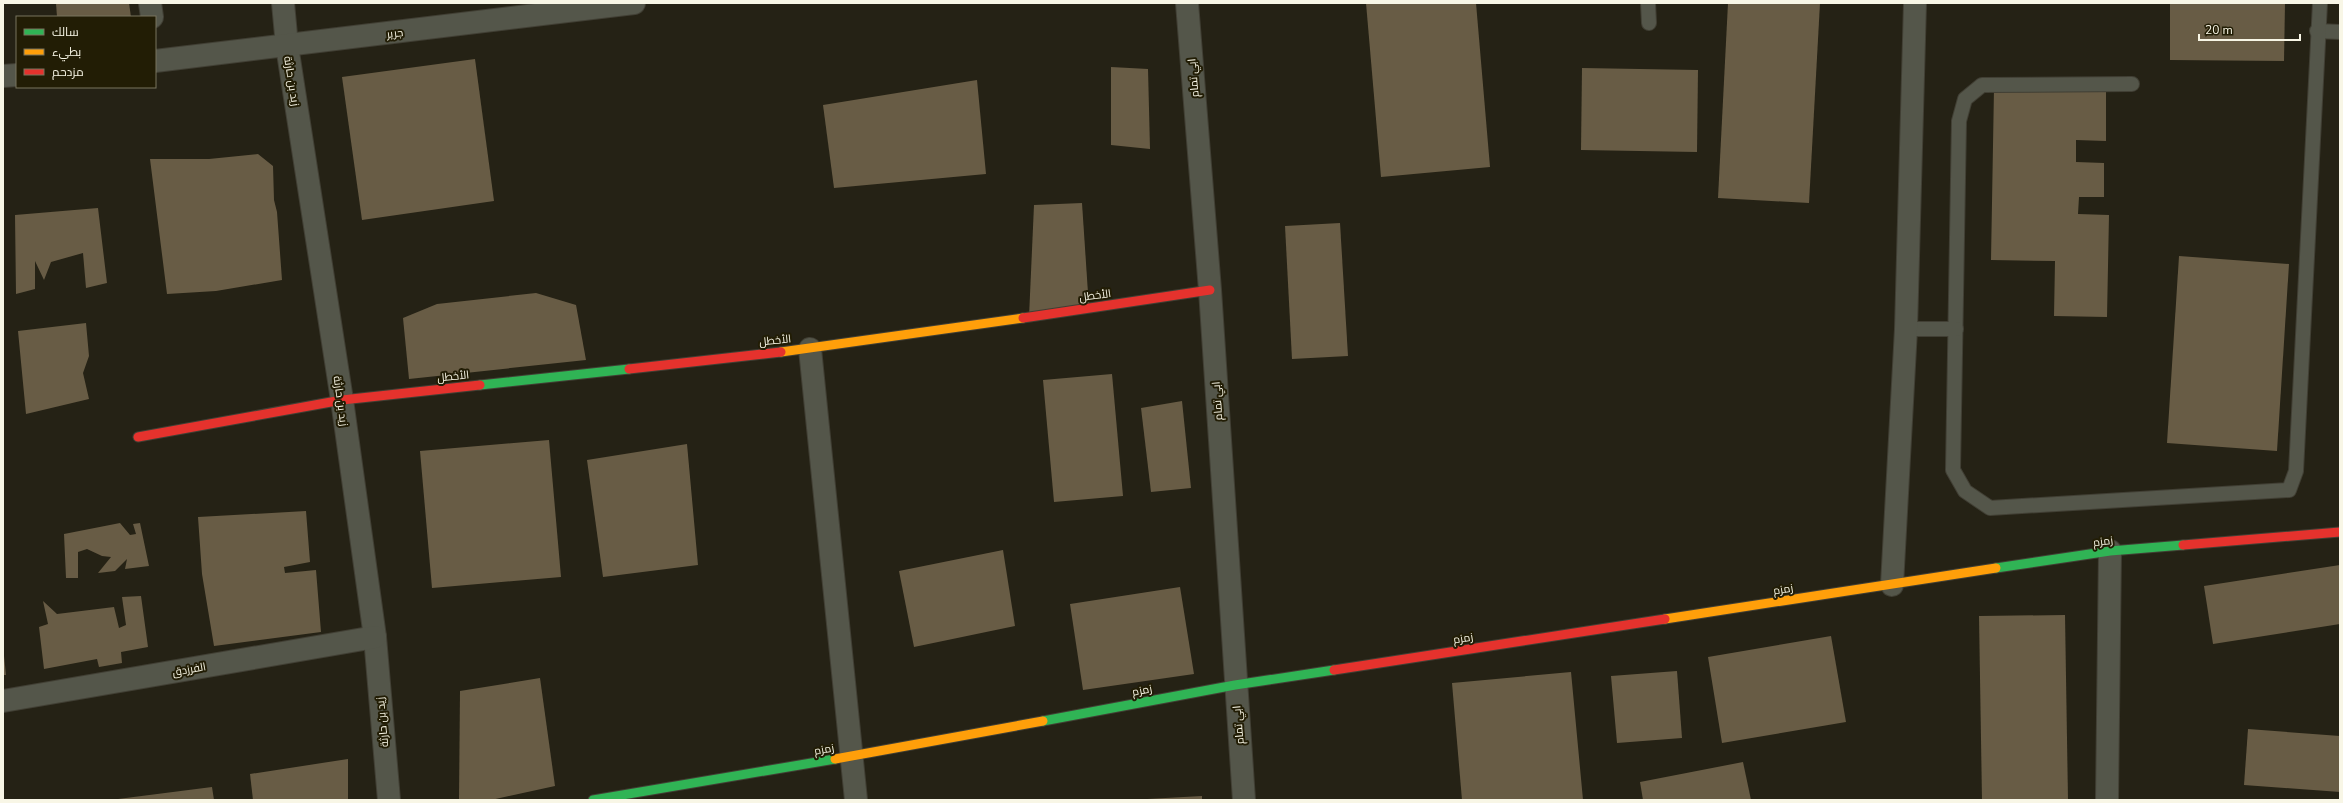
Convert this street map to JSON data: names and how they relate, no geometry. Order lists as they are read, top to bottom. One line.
{"streets":{"street":["جرير","ابي تمام","زيد بن حارثة","الأخطل","زمزم","الفرزدق"]},"crossings":[["جرير","زيد بن حارثة"],["ابي تمام","الأخطل"],["ابي تمام","زمزم"],["زيد بن حارثة","الأخطل"],["زيد بن حارثة","الفرزدق"]],"legend":["سالك","بطيء","مزدحم"],"scale_bar":"20 m"}
